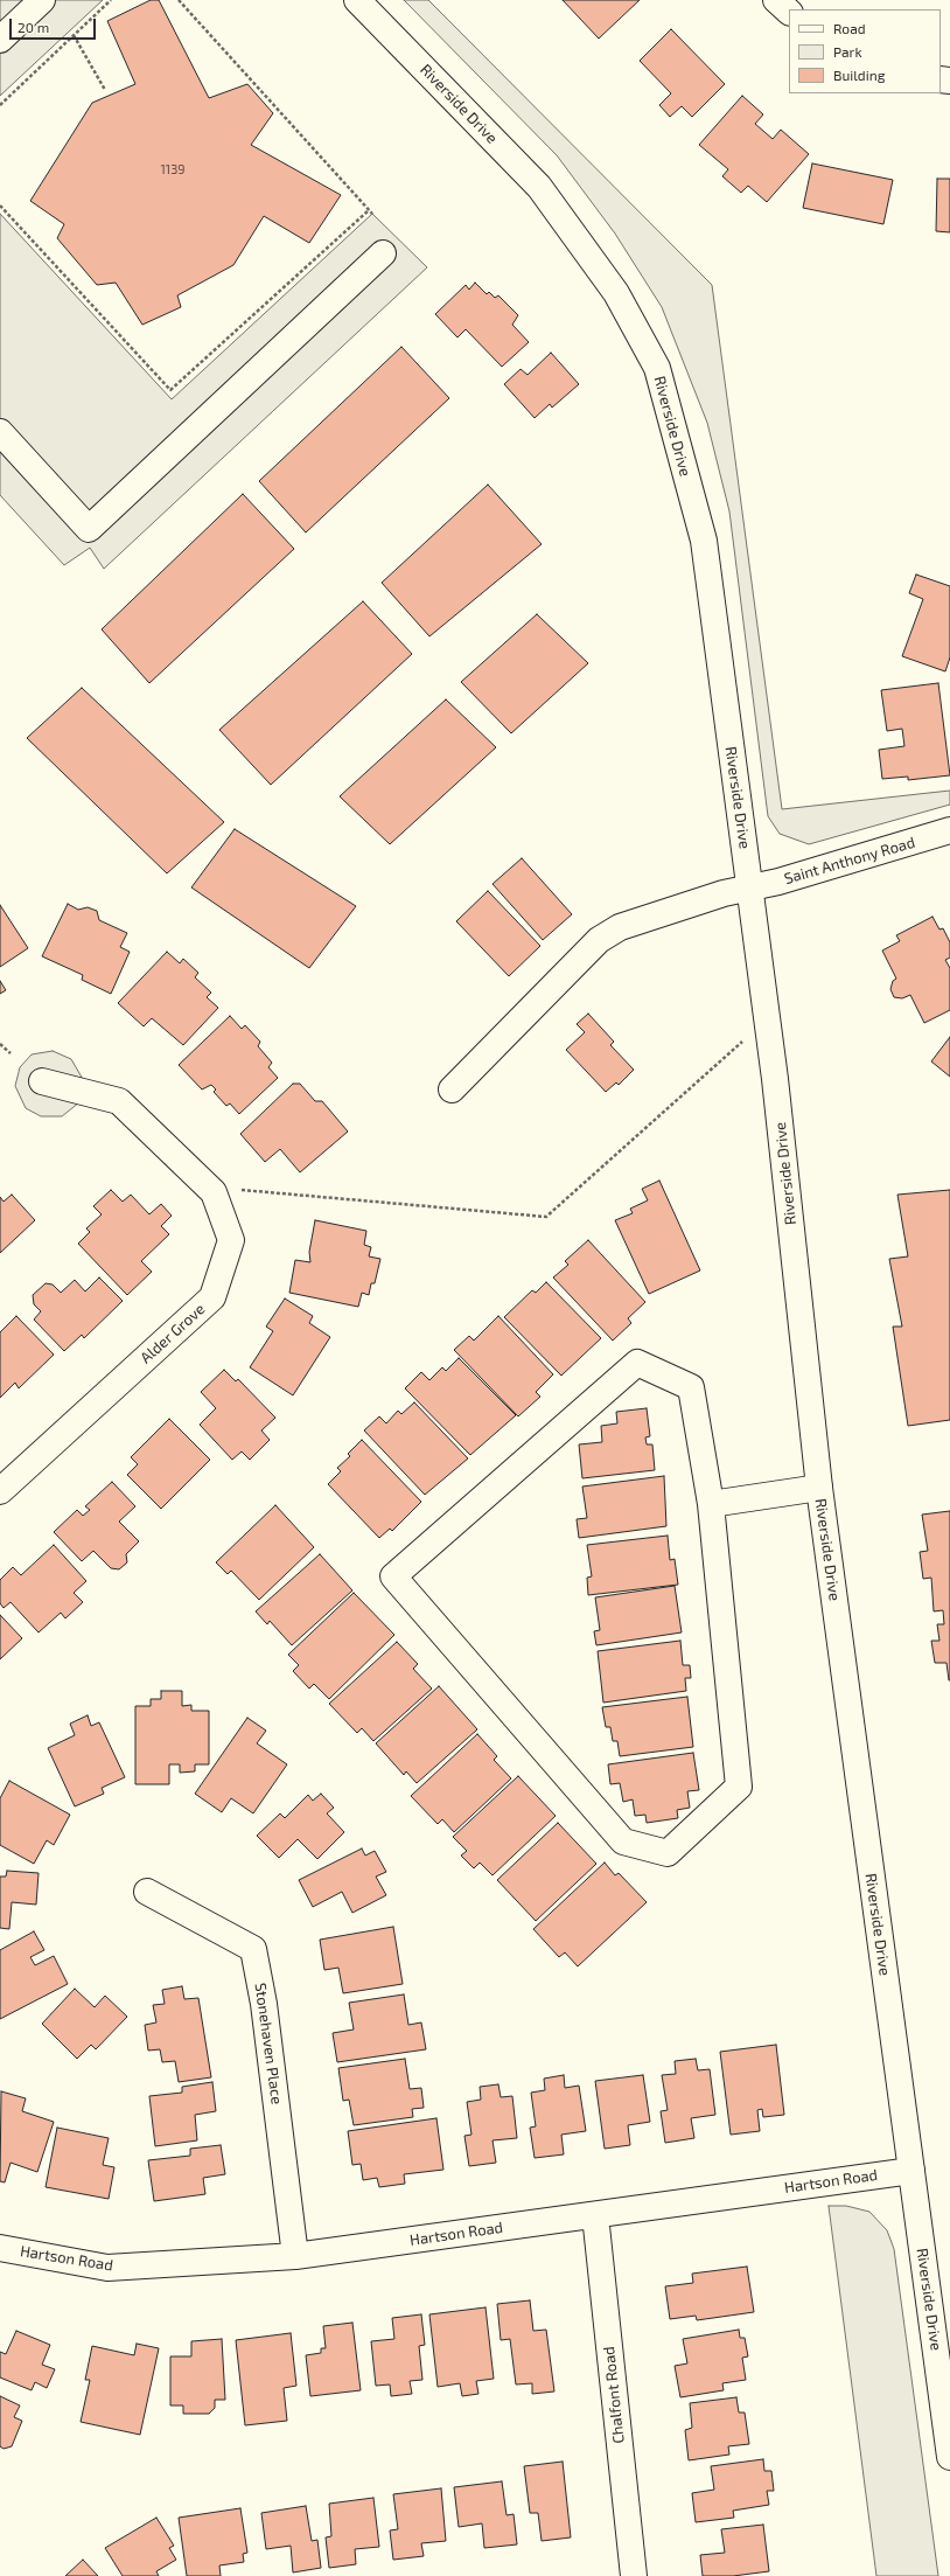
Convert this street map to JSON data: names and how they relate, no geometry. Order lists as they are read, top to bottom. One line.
{"streets":{"street":["Riverside Drive","Saint Anthony Road","Alder Grove","Stonehaven Place","Hartson Road","Chalfont Road"]},"crossings":[["Riverside Drive","Saint Anthony Road"],["Riverside Drive","Hartson Road"],["Stonehaven Place","Hartson Road"],["Hartson Road","Chalfont Road"]],"house_numbers":["1139"],"legend":["Road","Park","Building"],"scale_bar":"20 m"}
